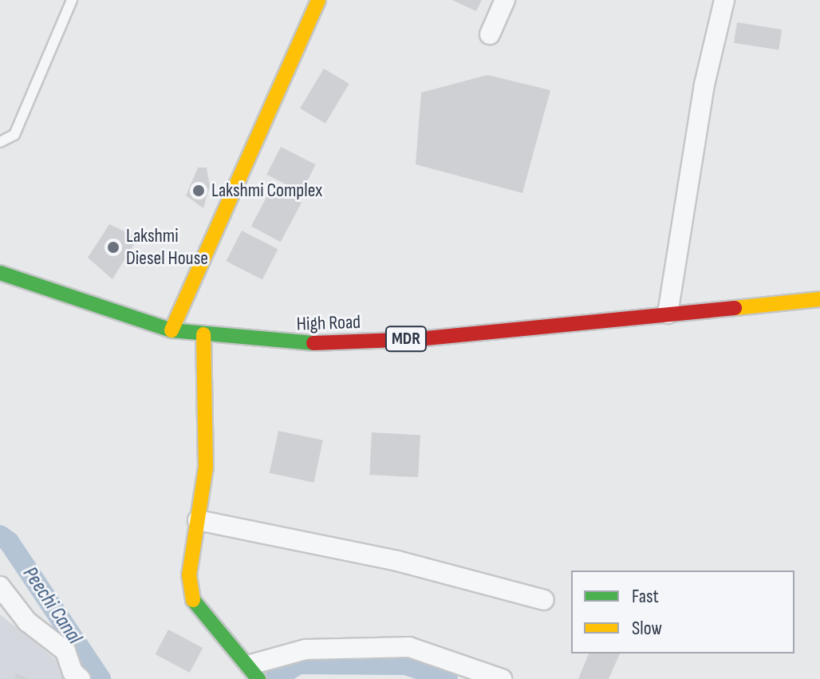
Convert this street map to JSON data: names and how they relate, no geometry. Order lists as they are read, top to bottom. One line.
{"streets":{"main road":["High Road","MDR"]},"water":["Peechi Canal"],"places":["Lakshmi Complex","Lakshmi Diesel House"],"legend":["Fast","Slow"]}
